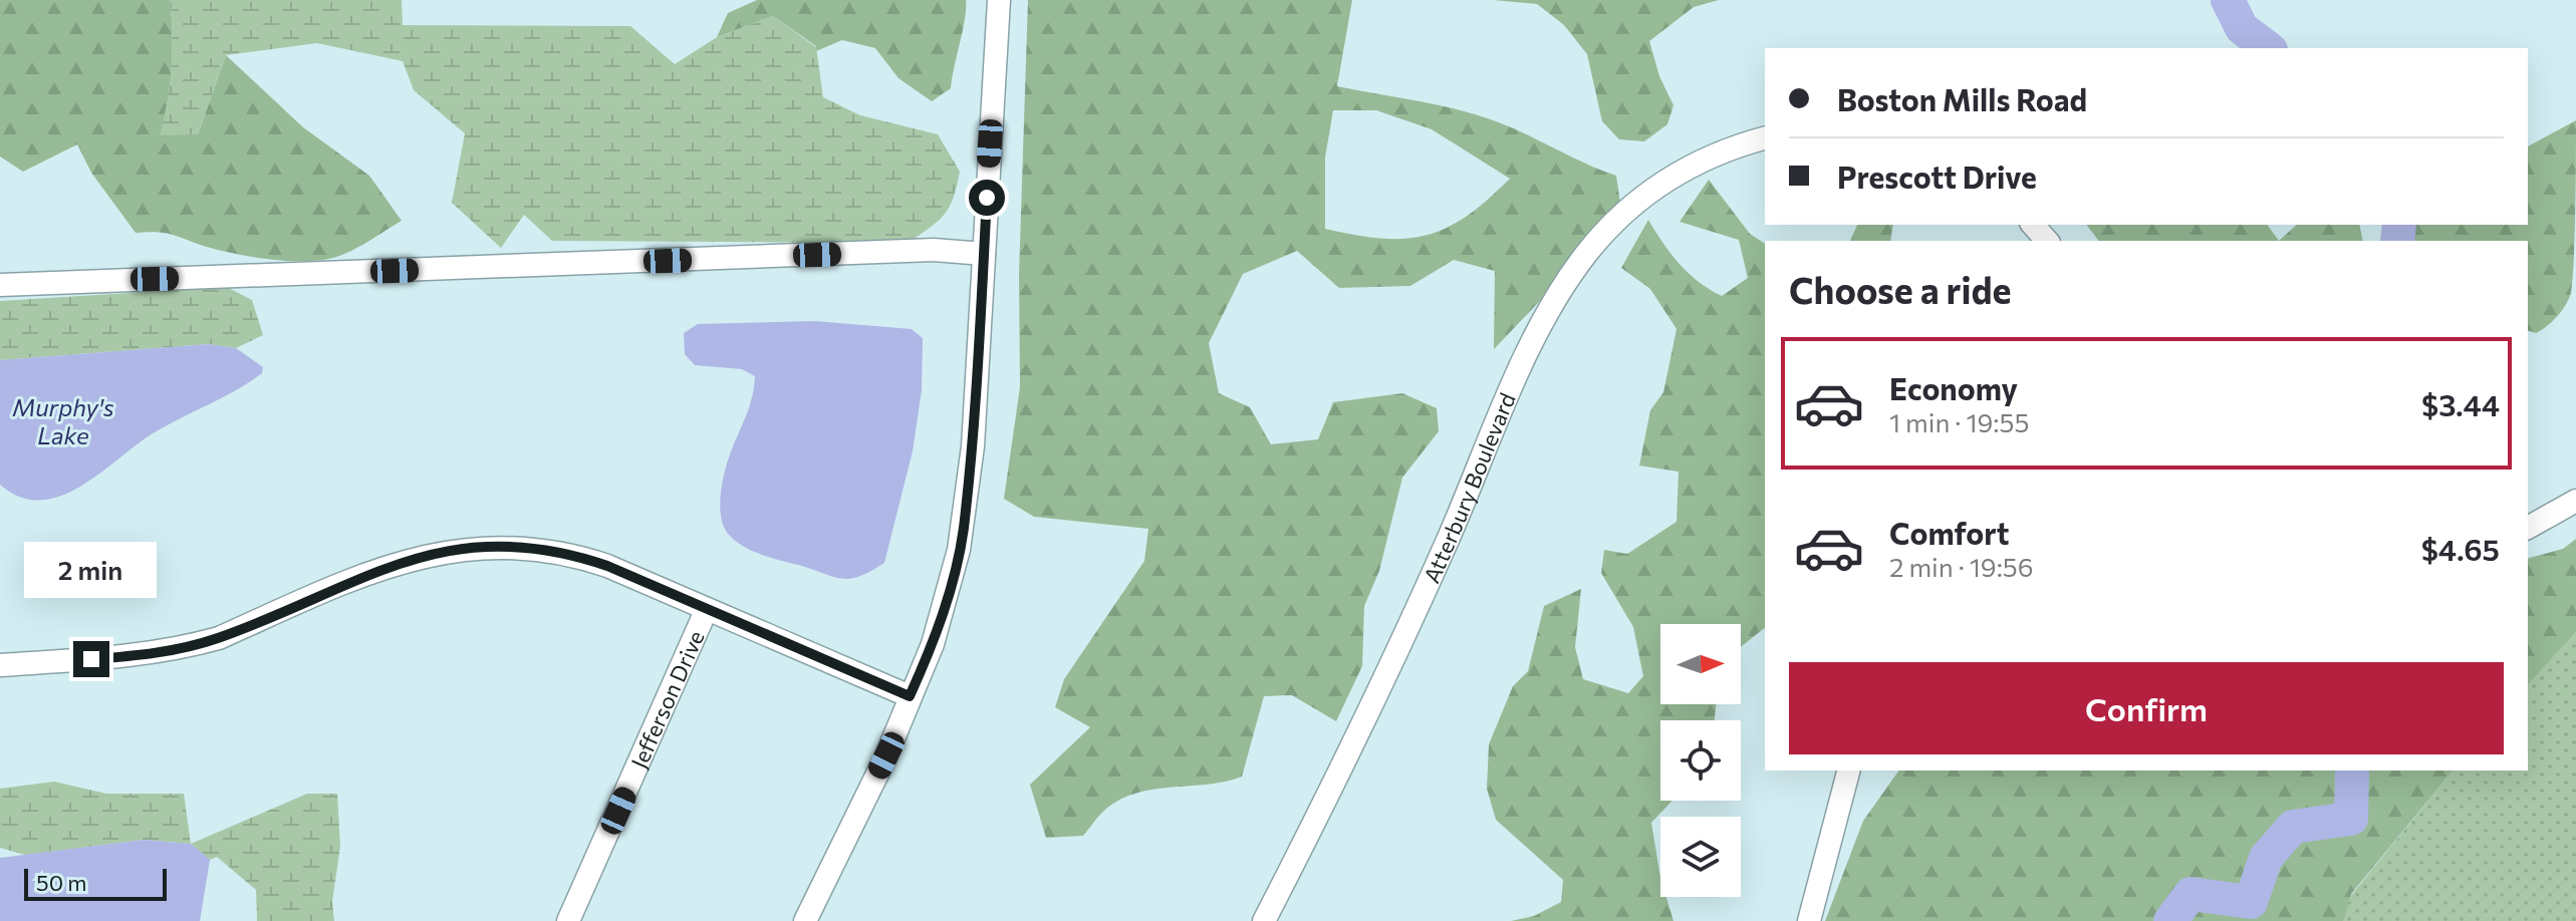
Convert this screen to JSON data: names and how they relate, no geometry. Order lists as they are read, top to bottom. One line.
{"streets":{"street":["Atterbury Boulevard","Jefferson Drive"]},"water":["Murphy's Lake"],"scale_bar":"50 m","north":"right","page":{"banner":["Boston Mills Road","Prescott Drive"],"heading":"Choose a ride","list":[{"name":"Economy","note":"1 min · 19:55","value":"$3.44"},{"name":"Comfort","note":"2 min · 19:56","value":"$4.65"}],"bubble":"2 min","buttons":"Confirm","scale":"50 m"}}
